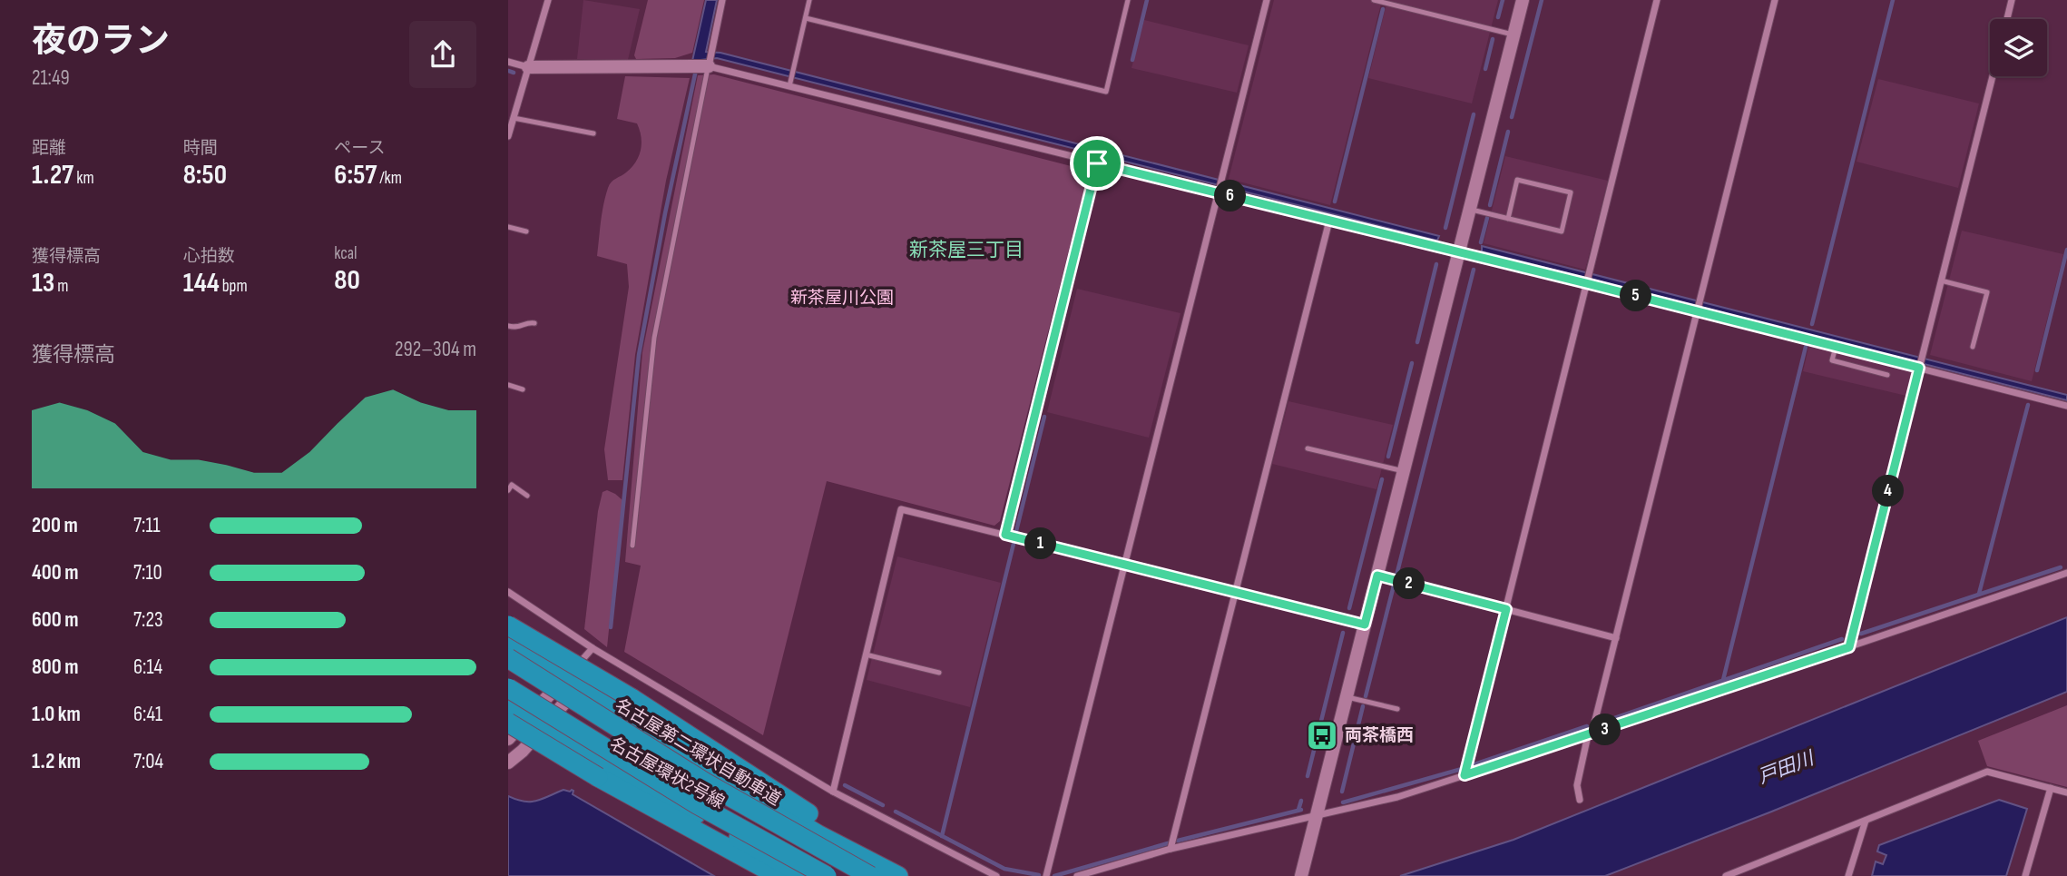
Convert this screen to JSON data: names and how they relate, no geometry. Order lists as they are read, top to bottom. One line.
{"streets":{"highway":["名古屋第二環状自動車道","名古屋環状2号線"]},"districts":["新茶屋三丁目"],"water":["戸田川"],"parks":["新茶屋川公園"],"places":{"bus stop":["両茶橋西"]},"page":{"heading":["夜のラン","21:49"],"stats":[["距離","1.27 km"],["時間","8:50"],["ペース","6:57 /km"],["獲得標高","13 m"],["心拍数","144 bpm"],["kcal","80"]],"pins":["6","5","4","1","2","3"],"chart":["獲得標高","292–304 m"],"list":[{"name":"200 m","note":"7:11"},{"name":"400 m","note":"7:10"},{"name":"600 m","note":"7:23"},{"name":"800 m","note":"6:14"},{"name":"1.0 km","note":"6:41"},{"name":"1.2 km","note":"7:04"}]}}
